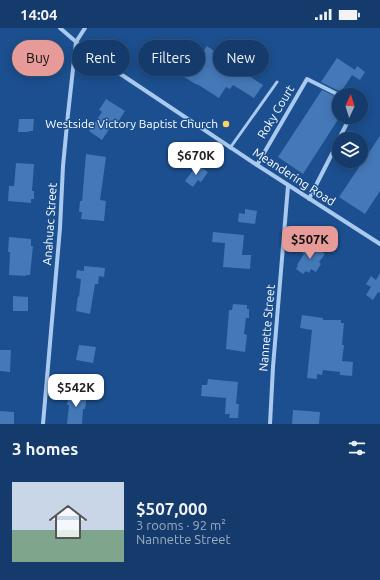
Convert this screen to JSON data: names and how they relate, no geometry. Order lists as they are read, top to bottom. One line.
{"streets":{"street":["Roky Court","Meandering Road","Anahuac Street","Nannette Street"]},"crossings":[["Roky Court","Meandering Road"],["Meandering Road","Nannette Street"]],"places":["Westside Victory Baptist Church"],"north":"top","page":{"status":"14:04","chip":["Buy","Rent","Filters","New"],"price":["$670K","$507K","$542K"],"heading":"3 homes","list":[{"name":"$507,000","note":"3 rooms · 92 m² · Nannette Street"}]}}
